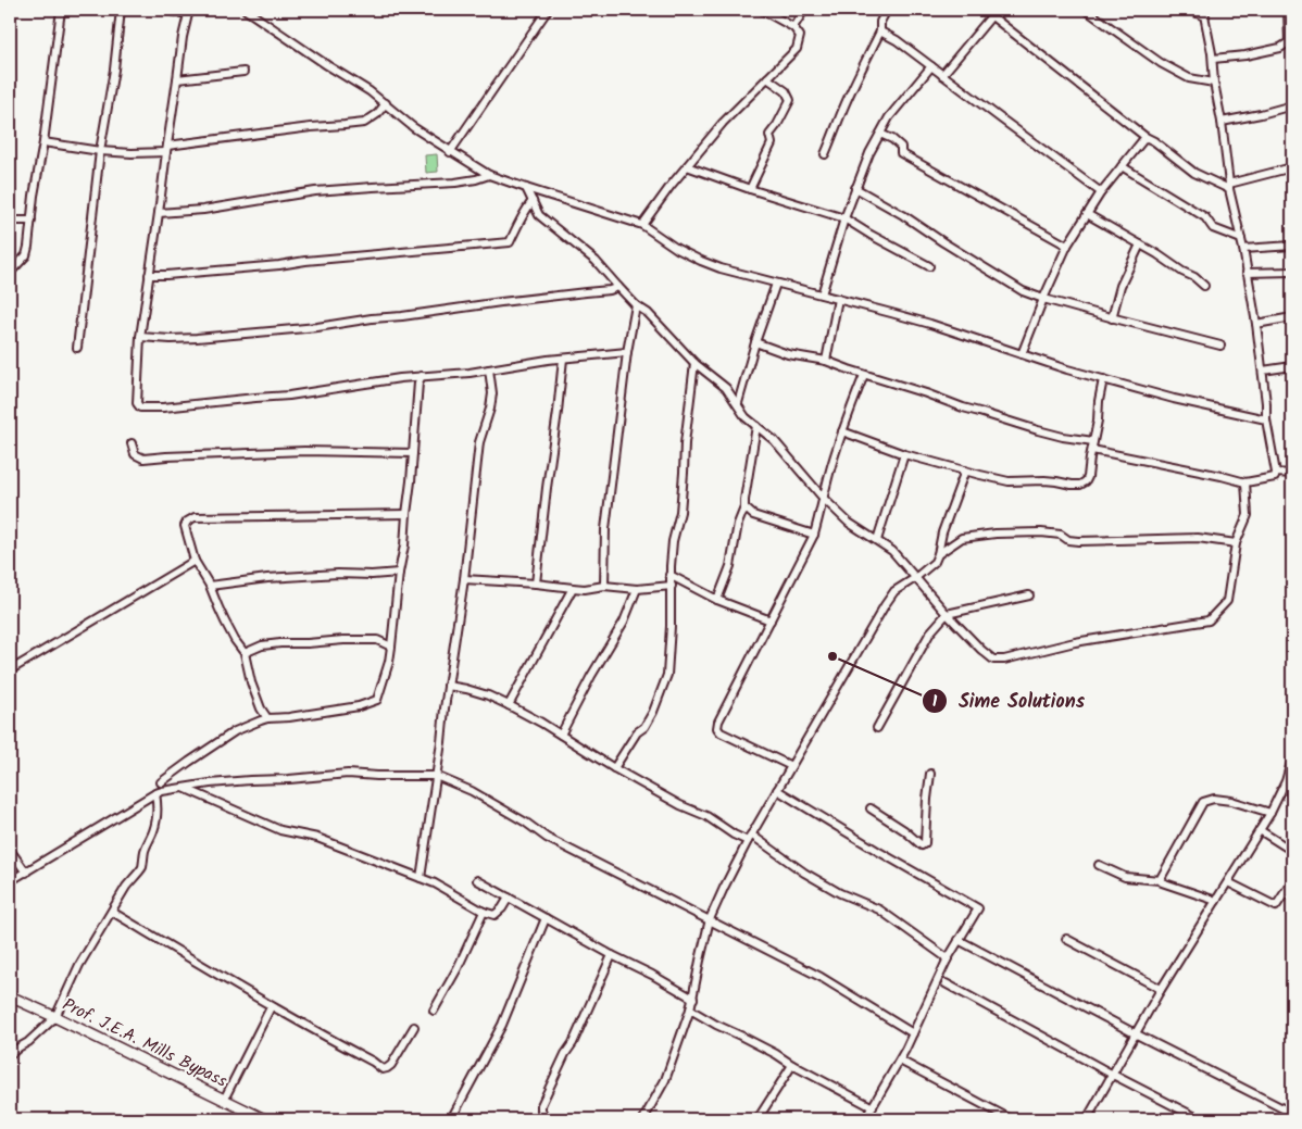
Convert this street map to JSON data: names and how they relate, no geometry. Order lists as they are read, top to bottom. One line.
{"streets":{"street":["Prof. J.E.A. Mills Bypass"]},"places":["Sime Solutions"]}
